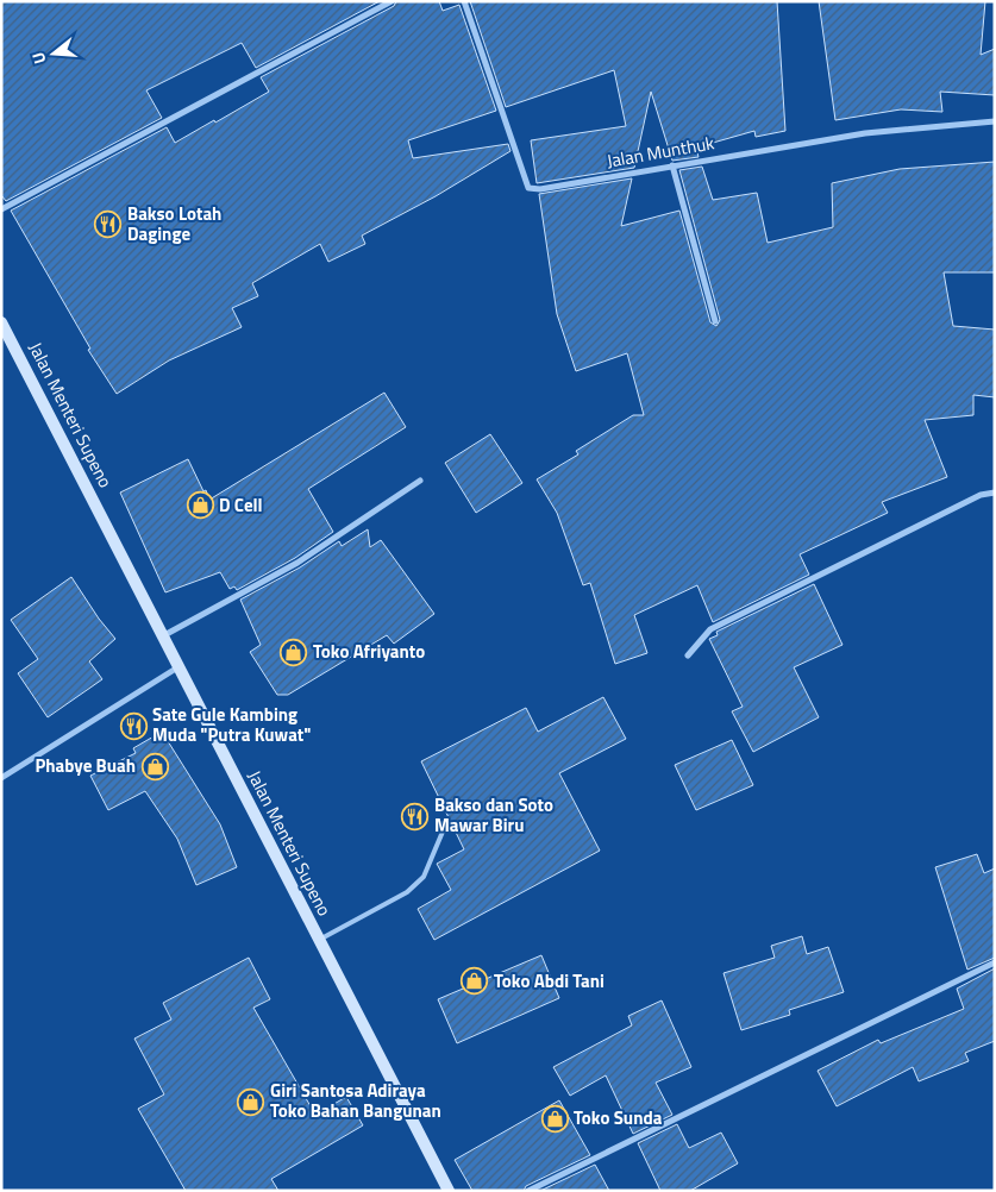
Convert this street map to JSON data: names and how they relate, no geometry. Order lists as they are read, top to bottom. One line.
{"streets":{"main road":["Jalan Menteri Supeno"],"street":["Jalan Munthuk"]},"places":{"restaurant":["Bakso Lotah Daginge","Sate Gule Kambing Muda \"Putra Kuwat\"","Bakso dan Soto Mawar Biru"],"shop":["D Cell","Toko Afriyanto","Phabye Buah","Toko Abdi Tani","Giri Santosa Adiraya Toko Bahan Bangunan","Toko Sunda"]},"north":"left"}
